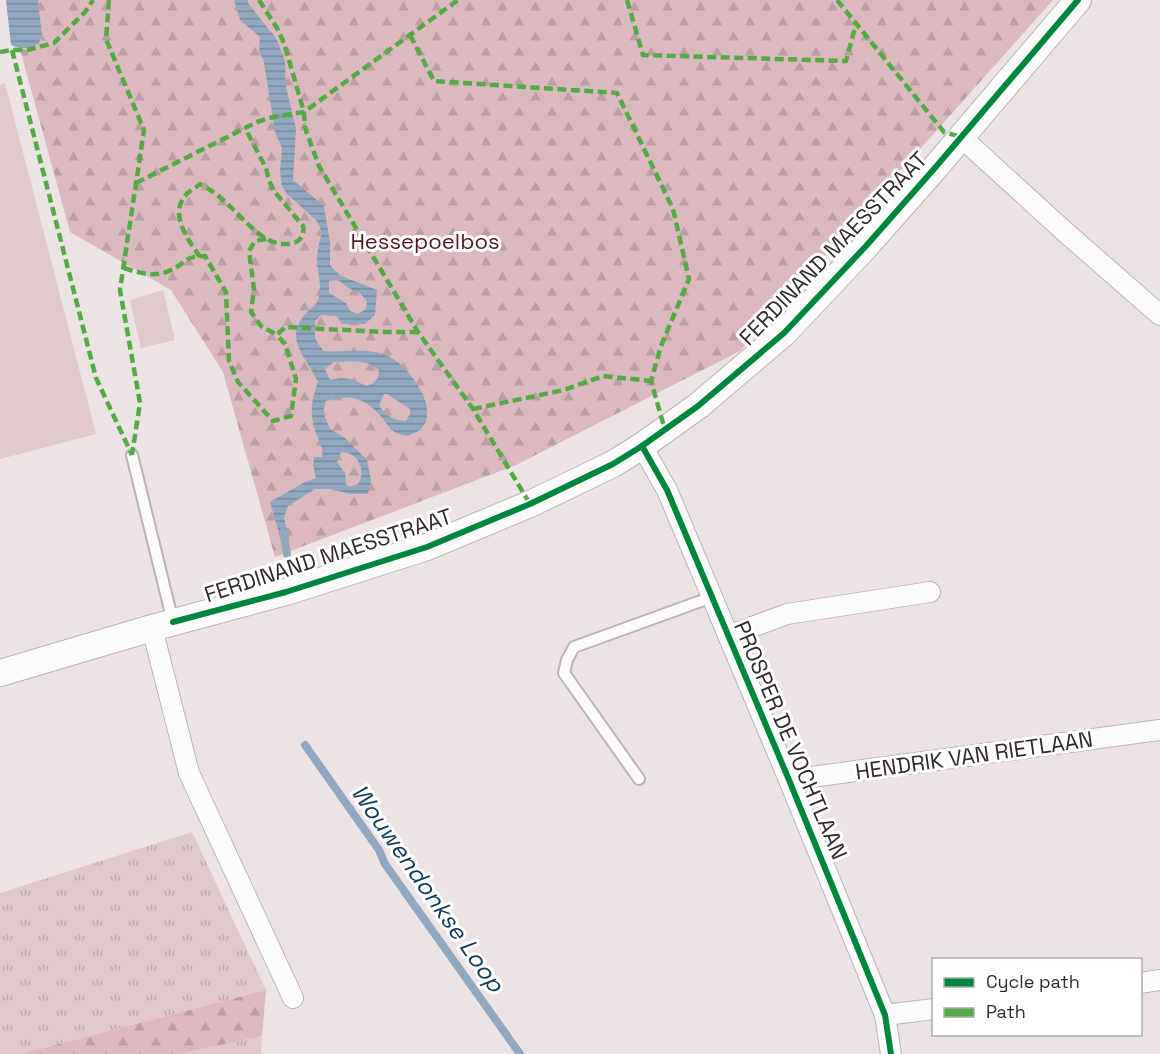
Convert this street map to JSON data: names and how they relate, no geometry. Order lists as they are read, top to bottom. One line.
{"streets":{"street":["FERDINAND MAESSTRAAT","PROSPER DE VOCHTLAAN","HENDRIK VAN RIETLAAN"]},"crossings":[["FERDINAND MAESSTRAAT","PROSPER DE VOCHTLAAN"],["PROSPER DE VOCHTLAAN","HENDRIK VAN RIETLAAN"]],"water":["Wouwendonkse Loop"],"parks":["Hessepoelbos"],"legend":["Cycle path","Path"]}
